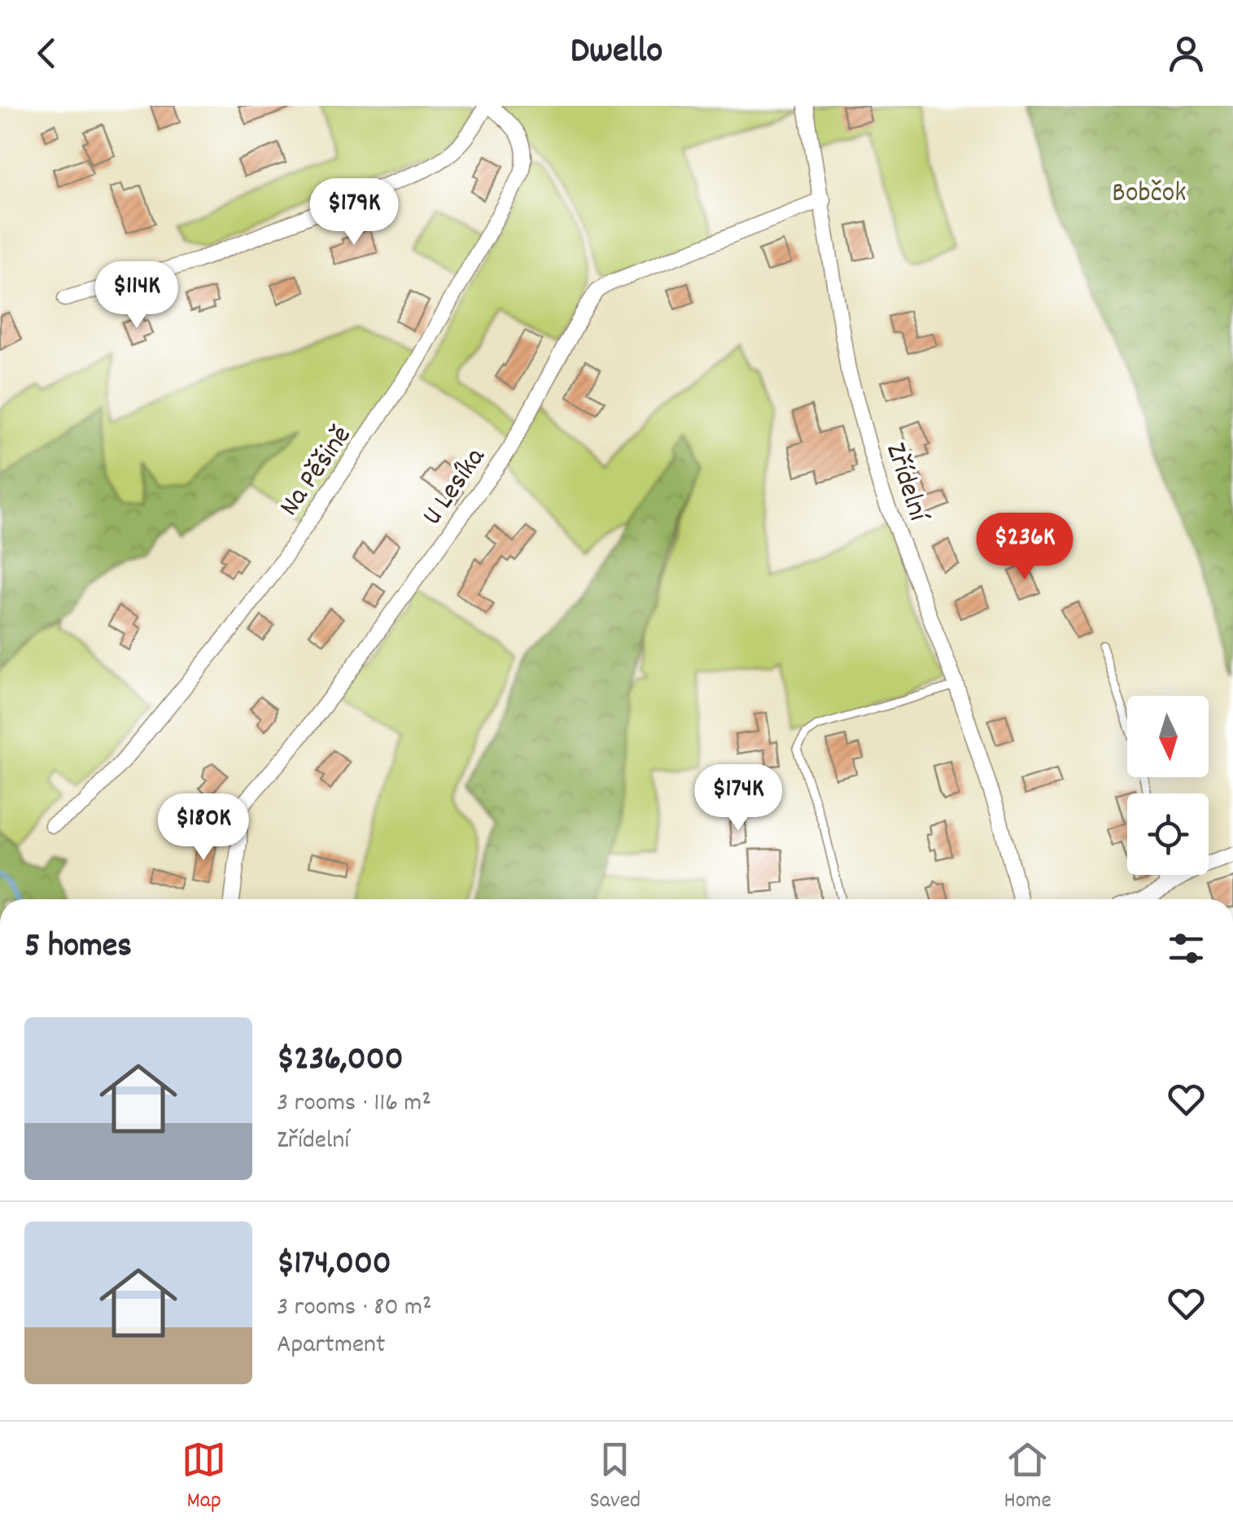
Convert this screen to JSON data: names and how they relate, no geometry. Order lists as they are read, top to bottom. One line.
{"streets":{"street":["Na Pěšině","Zřídelní","U Lesíka"]},"crossings":[["Zřídelní","U Lesíka"]],"parks":["Bobčok"],"north":"bottom","page":{"header":"Dwello","price":["$179K","$114K","$236K","$174K","$180K"],"heading":"5 homes","list":[{"name":"$236,000","note":"3 rooms · 116 m² · Zřídelní"},{"name":"$174,000","note":"3 rooms · 80 m² · Apartment"}],"tabs":["Map","Saved","Home"]}}
